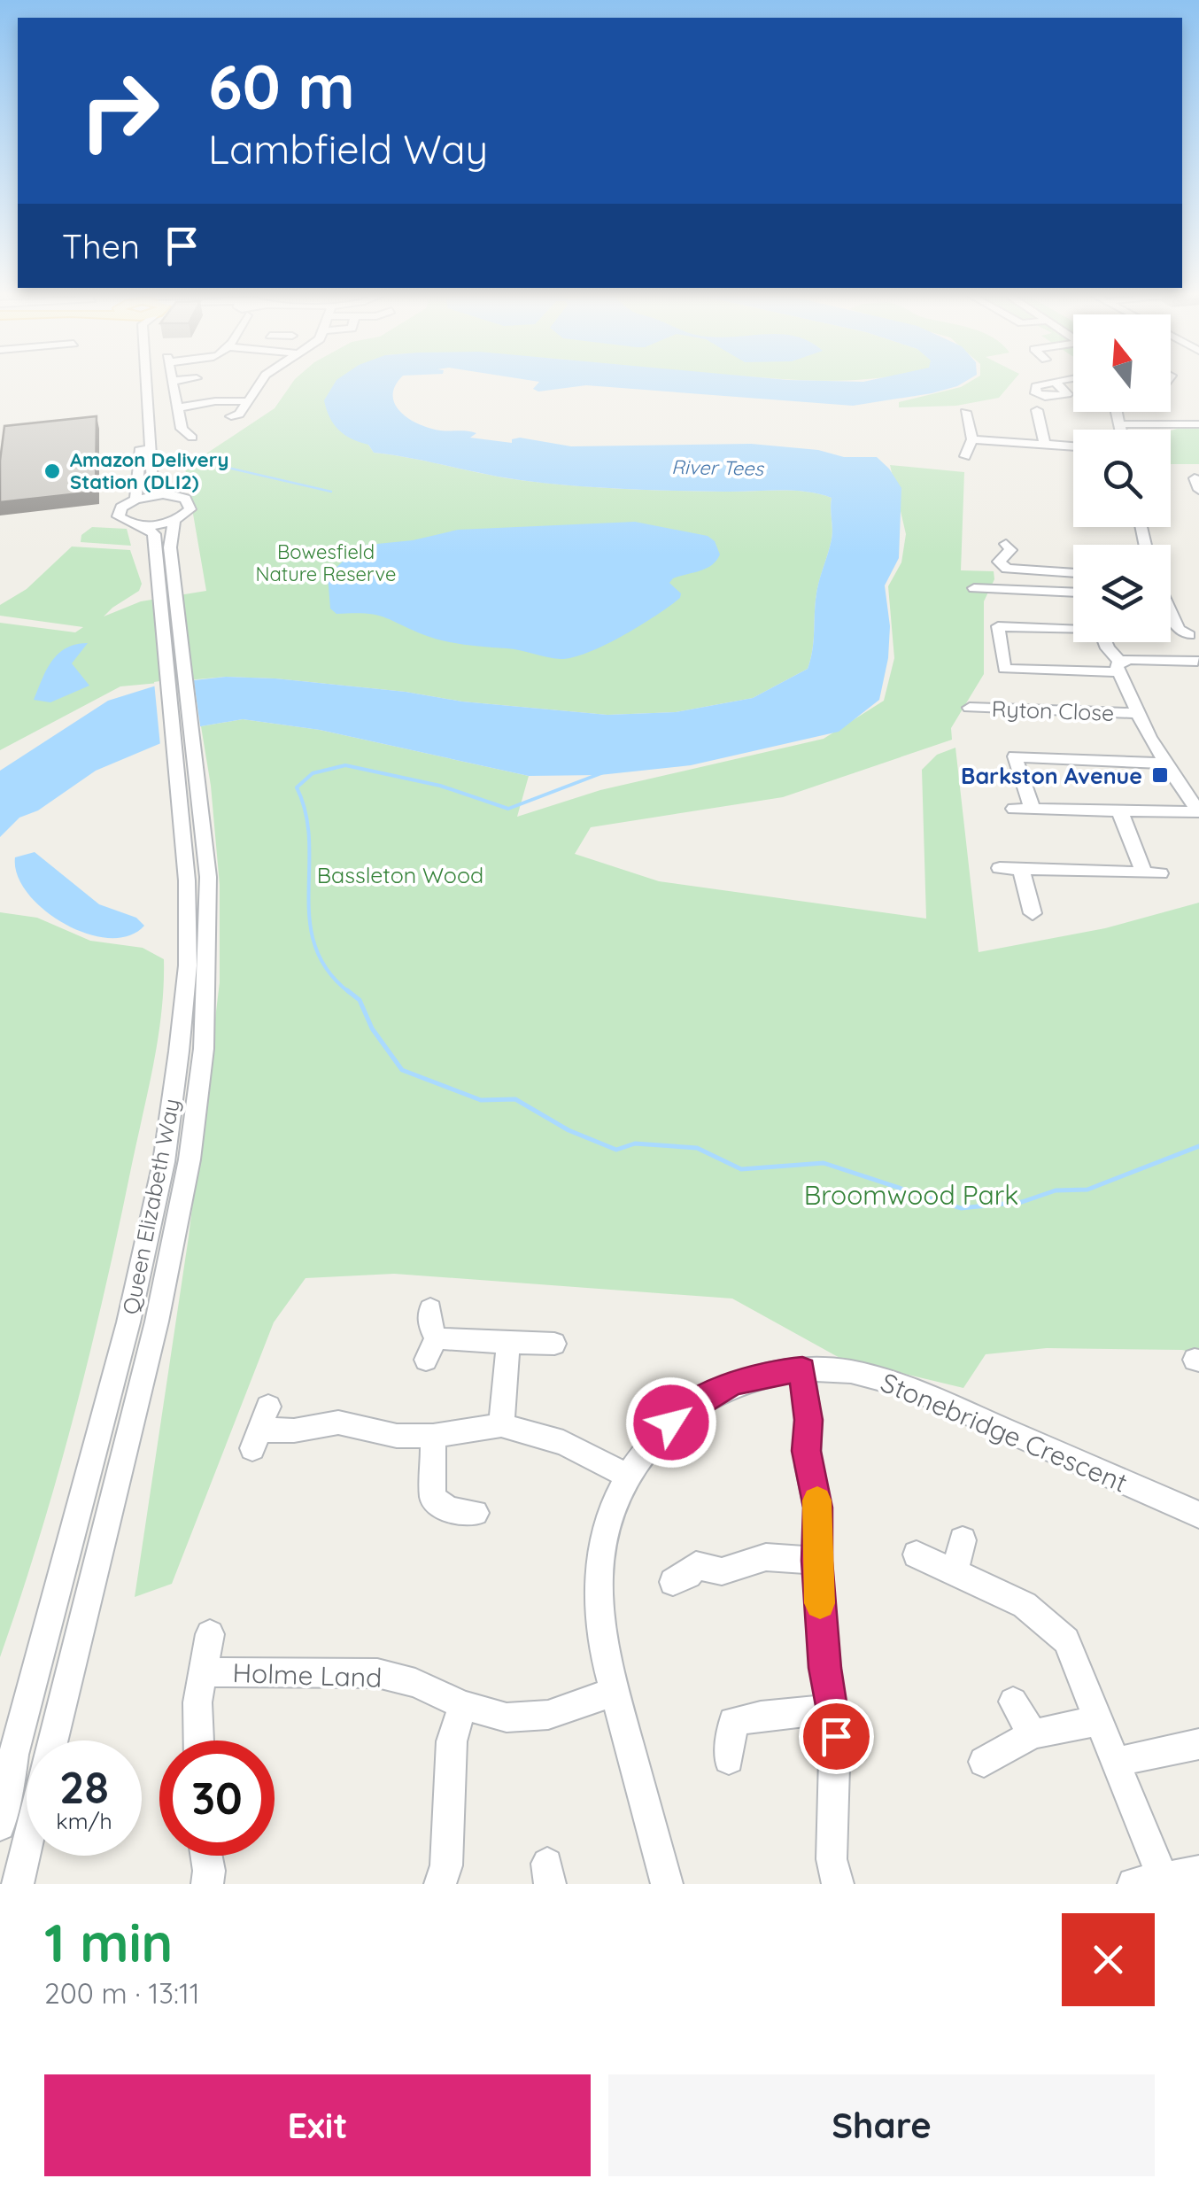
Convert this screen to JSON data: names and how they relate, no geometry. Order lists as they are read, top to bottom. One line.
{"streets":{"street":["Ryton Close","Queen Elizabeth Way","Stonebridge Crescent","Holme Land"]},"crossings":[["Stonebridge Crescent","Holme Land"]],"water":["River Tees"],"parks":["Bowesfield Nature Reserve","Bassleton Wood","Broomwood Park"],"places":{"other":["Amazon Delivery Station (DLI2)"],"transit":["Barkston Avenue"]},"north":"top","page":{"turn":["60 m","Lambfield Way"],"then":"Then","speed":"28 km/h","limit":"30","heading":["1 min","200 m · 13:11"],"buttons":["Exit","Share"]}}
